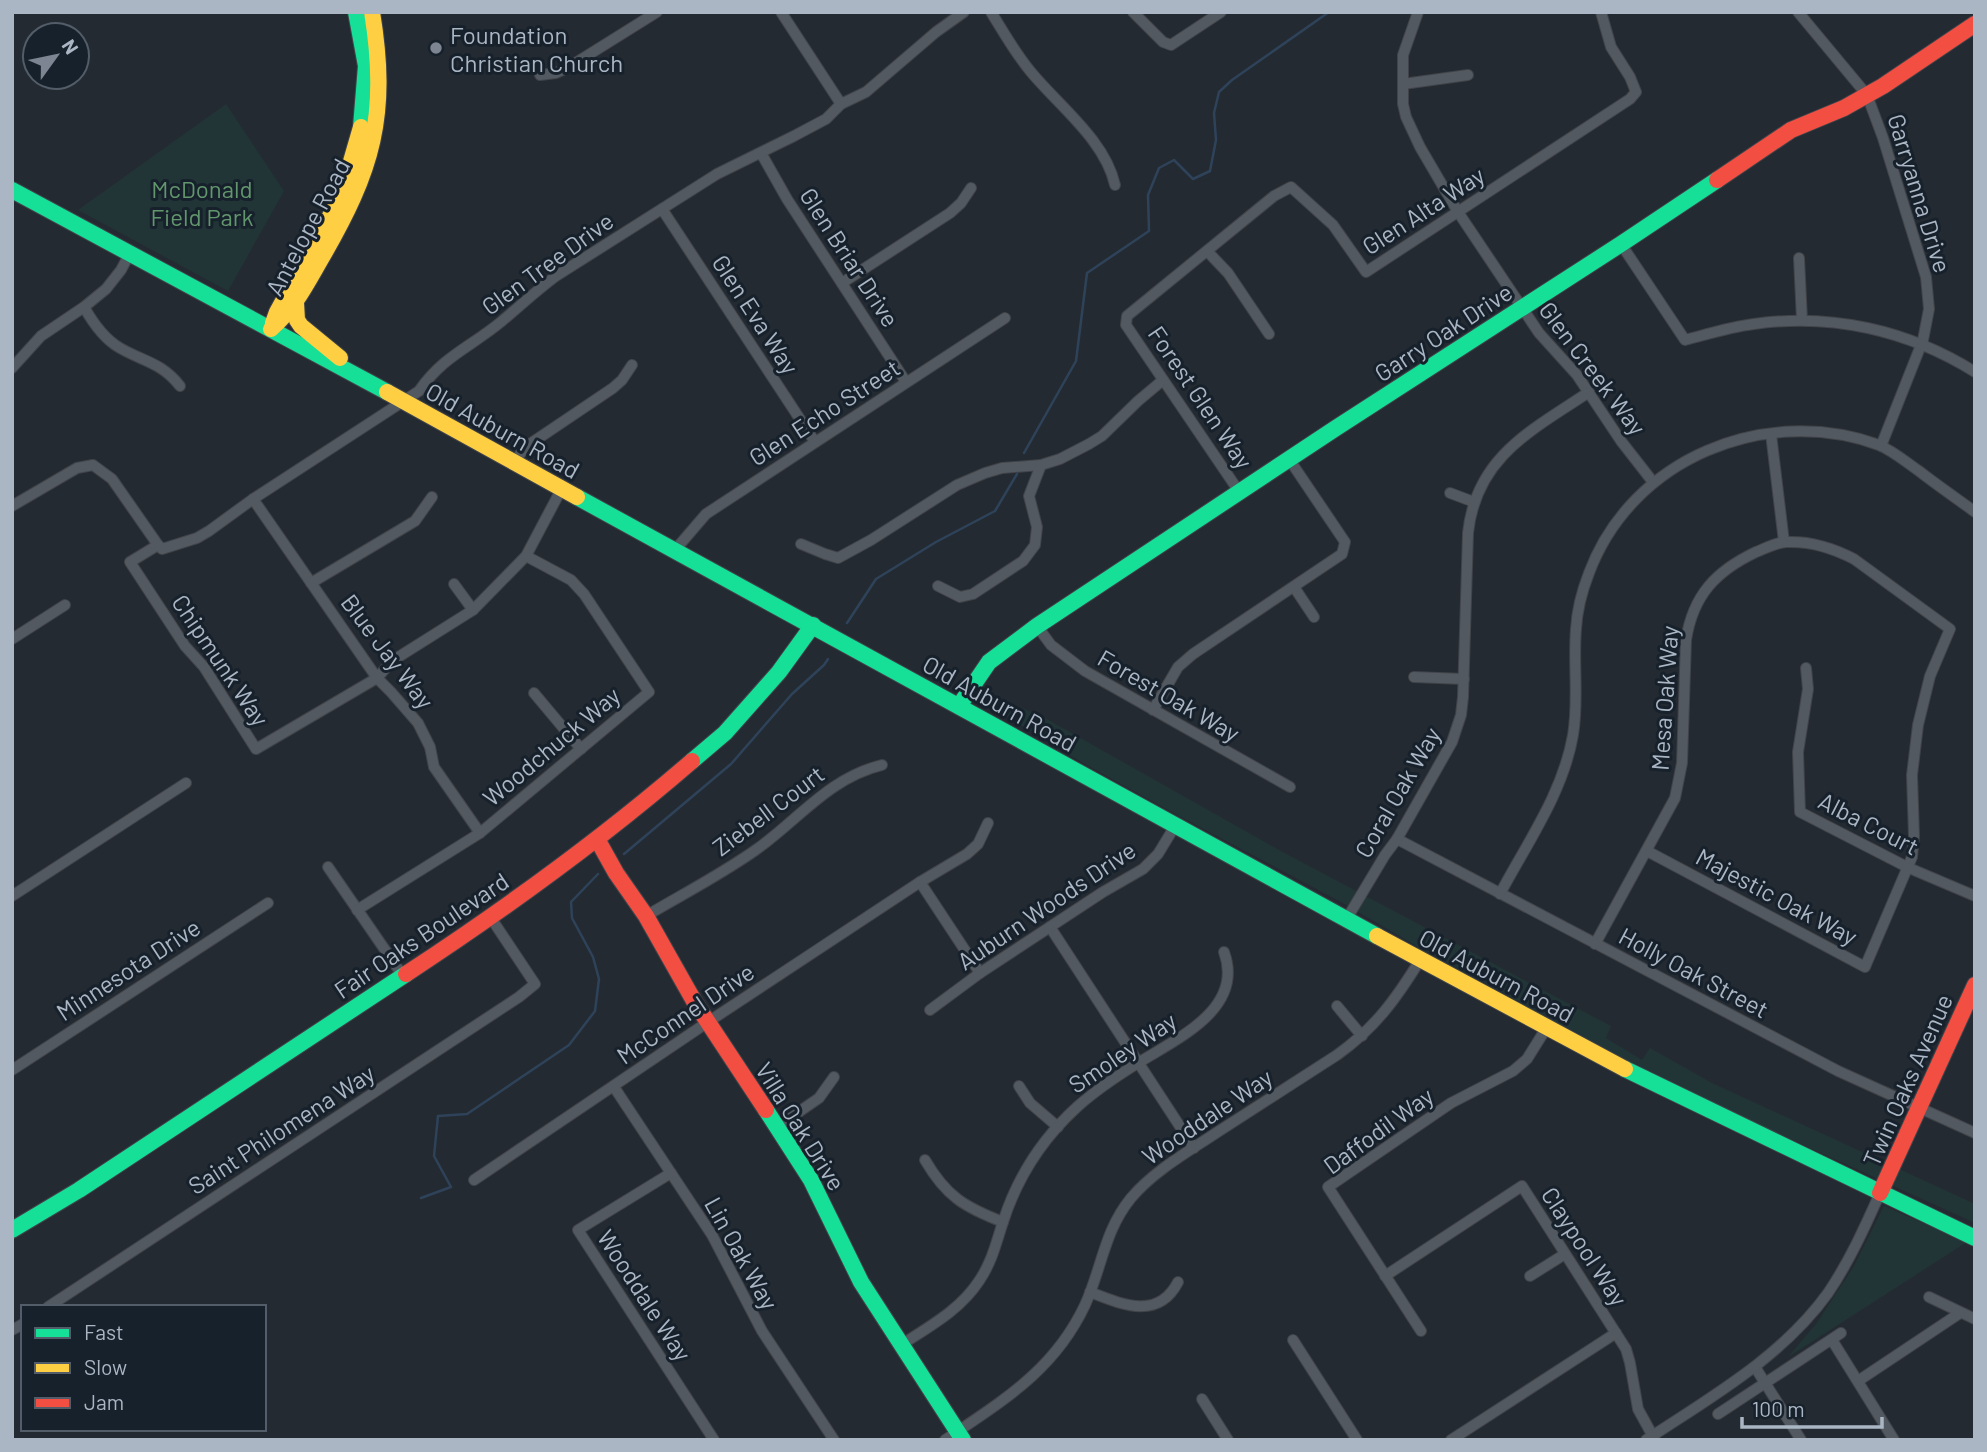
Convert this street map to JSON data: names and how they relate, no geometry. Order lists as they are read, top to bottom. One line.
{"streets":{"main road":["Antelope Road","Garry Oak Drive","Old Auburn Road","Fair Oaks Boulevard","Twin Oaks Avenue","Villa Oak Drive"],"street":["Garryanna Drive","Glen Alta Way","Glen Briar Drive","Glen Tree Drive","Glen Eva Way","Glen Creek Way","Forest Glen Way","Glen Echo Street","Blue Jay Way","Chipmunk Way","Forest Oak Way","Mesa Oak Way","Woodchuck Way","Coral Oak Way","Ziebell Court","Alba Court","Majestic Oak Way","Auburn Woods Drive","Minnesota Drive","Holly Oak Street","McConnel Drive","Smoley Way","Wooddale Way","Saint Philomena Way","Daffodil Way","Claypool Way","Lin Oak Way"]},"crossings":[["Garryanna Drive","Garry Oak Drive"],["Glen Alta Way","Glen Creek Way"],["Glen Alta Way","Forest Glen Way"],["Antelope Road","Old Auburn Road"],["Glen Briar Drive","Glen Tree Drive"],["Glen Briar Drive","Glen Echo Street"],["Glen Tree Drive","Glen Eva Way"],["Glen Tree Drive","Old Auburn Road"],["Glen Tree Drive","Blue Jay Way"],["Glen Tree Drive","Chipmunk Way"],["Glen Eva Way","Glen Echo Street"],["Garry Oak Drive","Glen Creek Way"],["Garry Oak Drive","Forest Glen Way"],["Garry Oak Drive","Old Auburn Road"],["Garry Oak Drive","Forest Oak Way"],["Glen Creek Way","Coral Oak Way"],["Glen Echo Street","Old Auburn Road"],["Old Auburn Road","Chipmunk Way"],["Old Auburn Road","Coral Oak Way"],["Old Auburn Road","Auburn Woods Drive"],["Old Auburn Road","Fair Oaks Boulevard"],["Old Auburn Road","Twin Oaks Avenue"],["Old Auburn Road","Wooddale Way"],["Old Auburn Road","Daffodil Way"],["Blue Jay Way","Chipmunk Way"],["Blue Jay Way","Woodchuck Way"],["Chipmunk Way","Woodchuck Way"],["Mesa Oak Way","Alba Court"],["Mesa Oak Way","Majestic Oak Way"],["Mesa Oak Way","Holly Oak Street"],["Coral Oak Way","Holly Oak Street"],["Ziebell Court","Villa Oak Drive"],["Alba Court","Majestic Oak Way"],["Fair Oaks Boulevard","Villa Oak Drive"],["Fair Oaks Boulevard","Saint Philomena Way"],["Holly Oak Street","Twin Oaks Avenue"],["McConnel Drive","Villa Oak Drive"],["McConnel Drive","Lin Oak Way"],["Smoley Way","Villa Oak Drive"],["Wooddale Way","Villa Oak Drive"],["Wooddale Way","Lin Oak Way"],["Daffodil Way","Claypool Way"]],"parks":["McDonald Field Park"],"places":["Foundation Christian Church"],"legend":["Fast","Slow","Jam"],"scale_bar":"100 m","north":"top right"}
